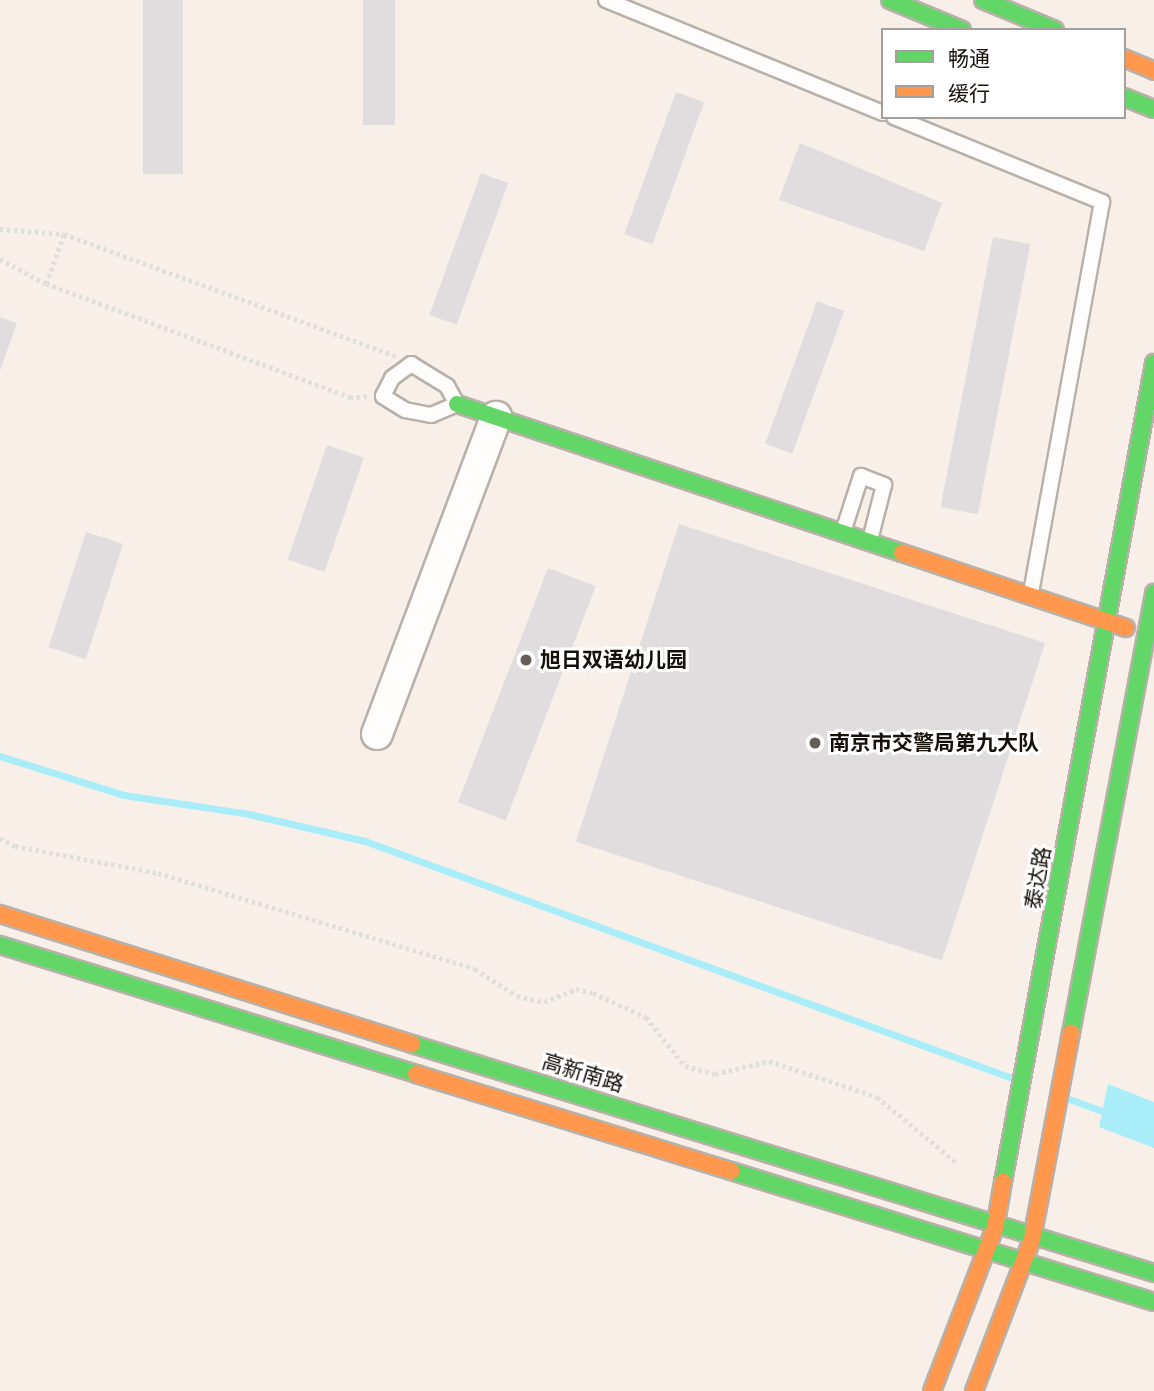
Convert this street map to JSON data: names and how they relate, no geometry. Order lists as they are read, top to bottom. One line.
{"streets":{"main road":["泰达路","高新南路"]},"crossings":[["泰达路","高新南路"]],"places":["旭日双语幼儿园","南京市交警局第九大队"],"legend":["畅通","缓行"]}
